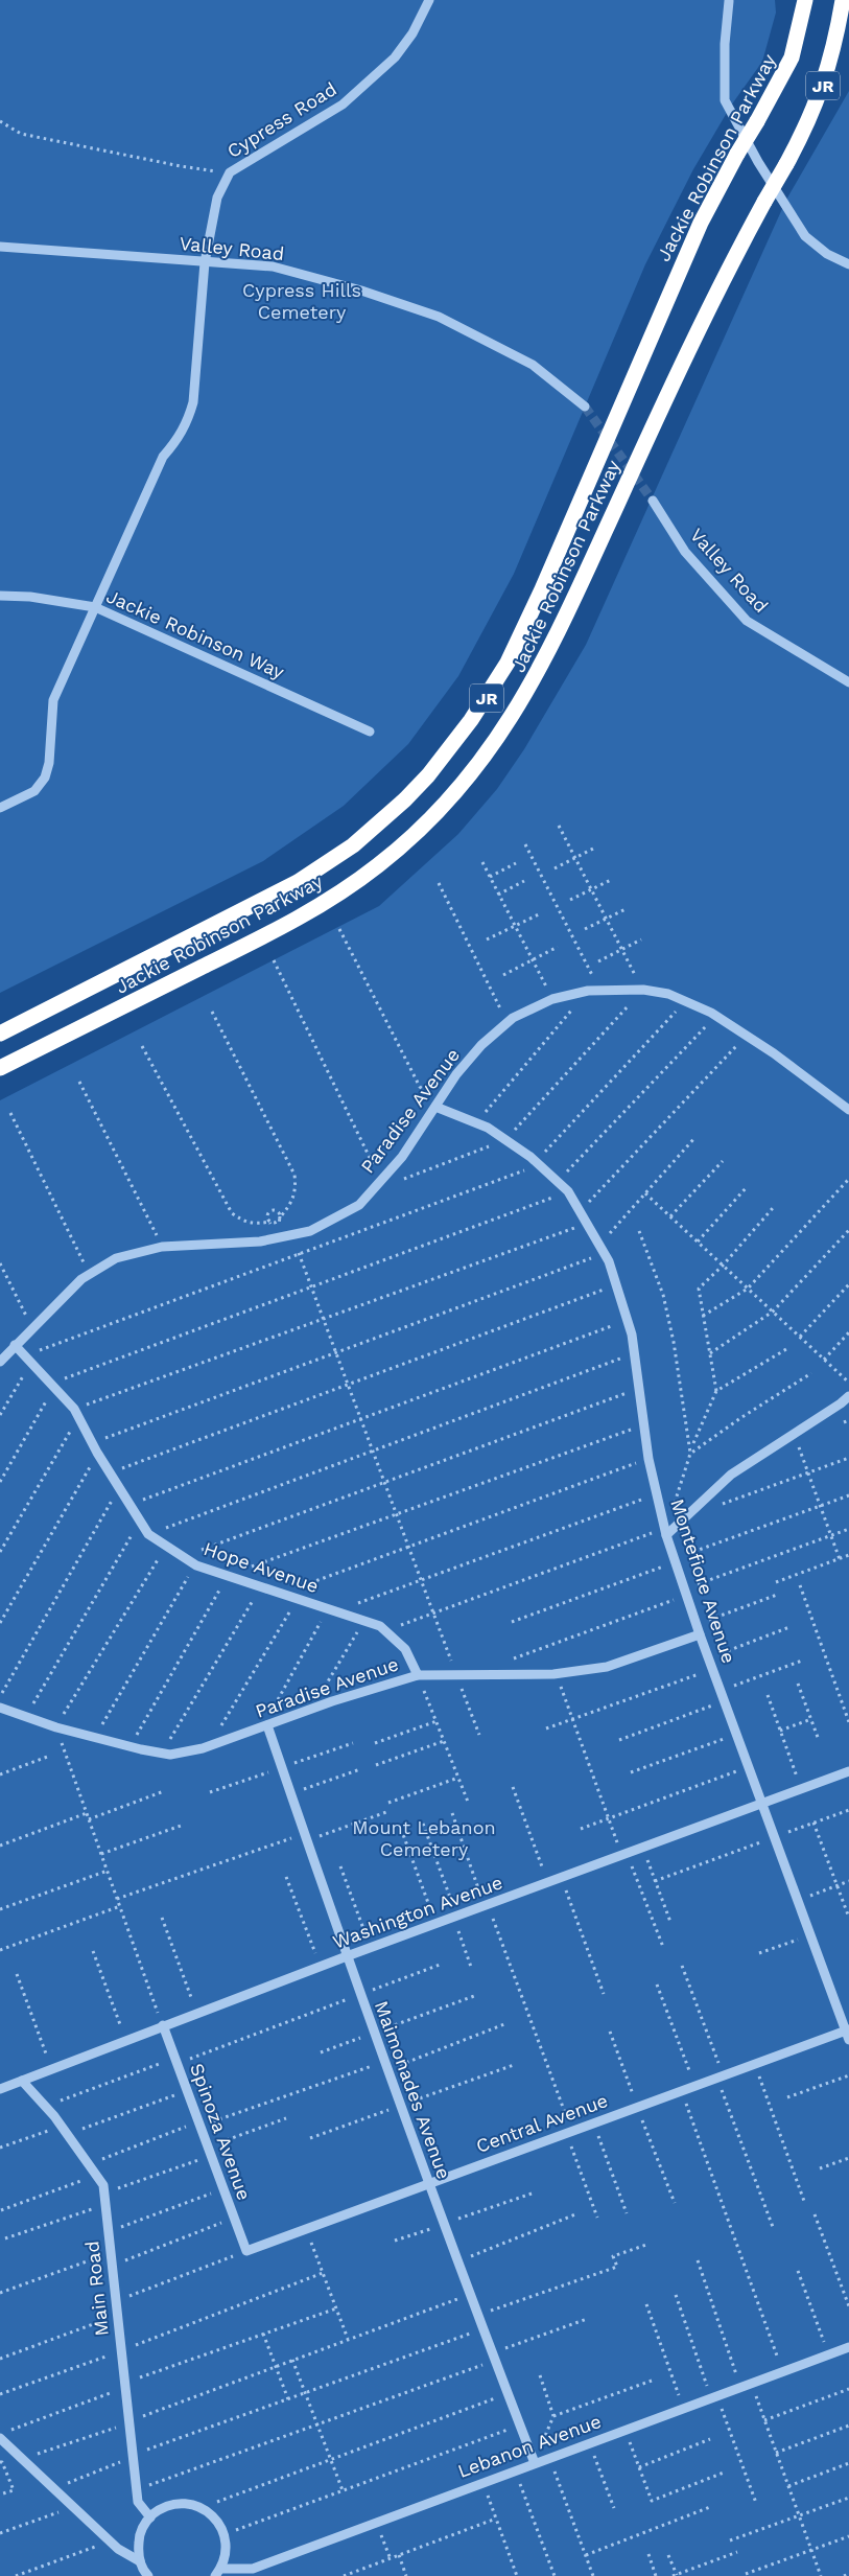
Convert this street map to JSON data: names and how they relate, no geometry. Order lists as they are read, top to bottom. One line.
{"streets":{"highway":["JR","Jackie Robinson Parkway"],"lane":["Cypress Road","Valley Road","Jackie Robinson Way","Paradise Avenue","Hope Avenue","Montefiore Avenue","Washington Avenue","Maimonades Avenue","Central Avenue","Spinoza Avenue","Main Road","Lebanon Avenue"]},"crossings":[["Cypress Road","Valley Road"],["Cypress Road","Jackie Robinson Way"],["Paradise Avenue","Hope Avenue"],["Paradise Avenue","Montefiore Avenue"],["Paradise Avenue","Maimonades Avenue"],["Montefiore Avenue","Washington Avenue"],["Montefiore Avenue","Central Avenue"],["Washington Avenue","Maimonades Avenue"],["Washington Avenue","Spinoza Avenue"],["Washington Avenue","Main Road"],["Maimonades Avenue","Central Avenue"],["Maimonades Avenue","Lebanon Avenue"],["Central Avenue","Spinoza Avenue"]],"parks":["Cypress Hills Cemetery","Mount Lebanon Cemetery"]}
